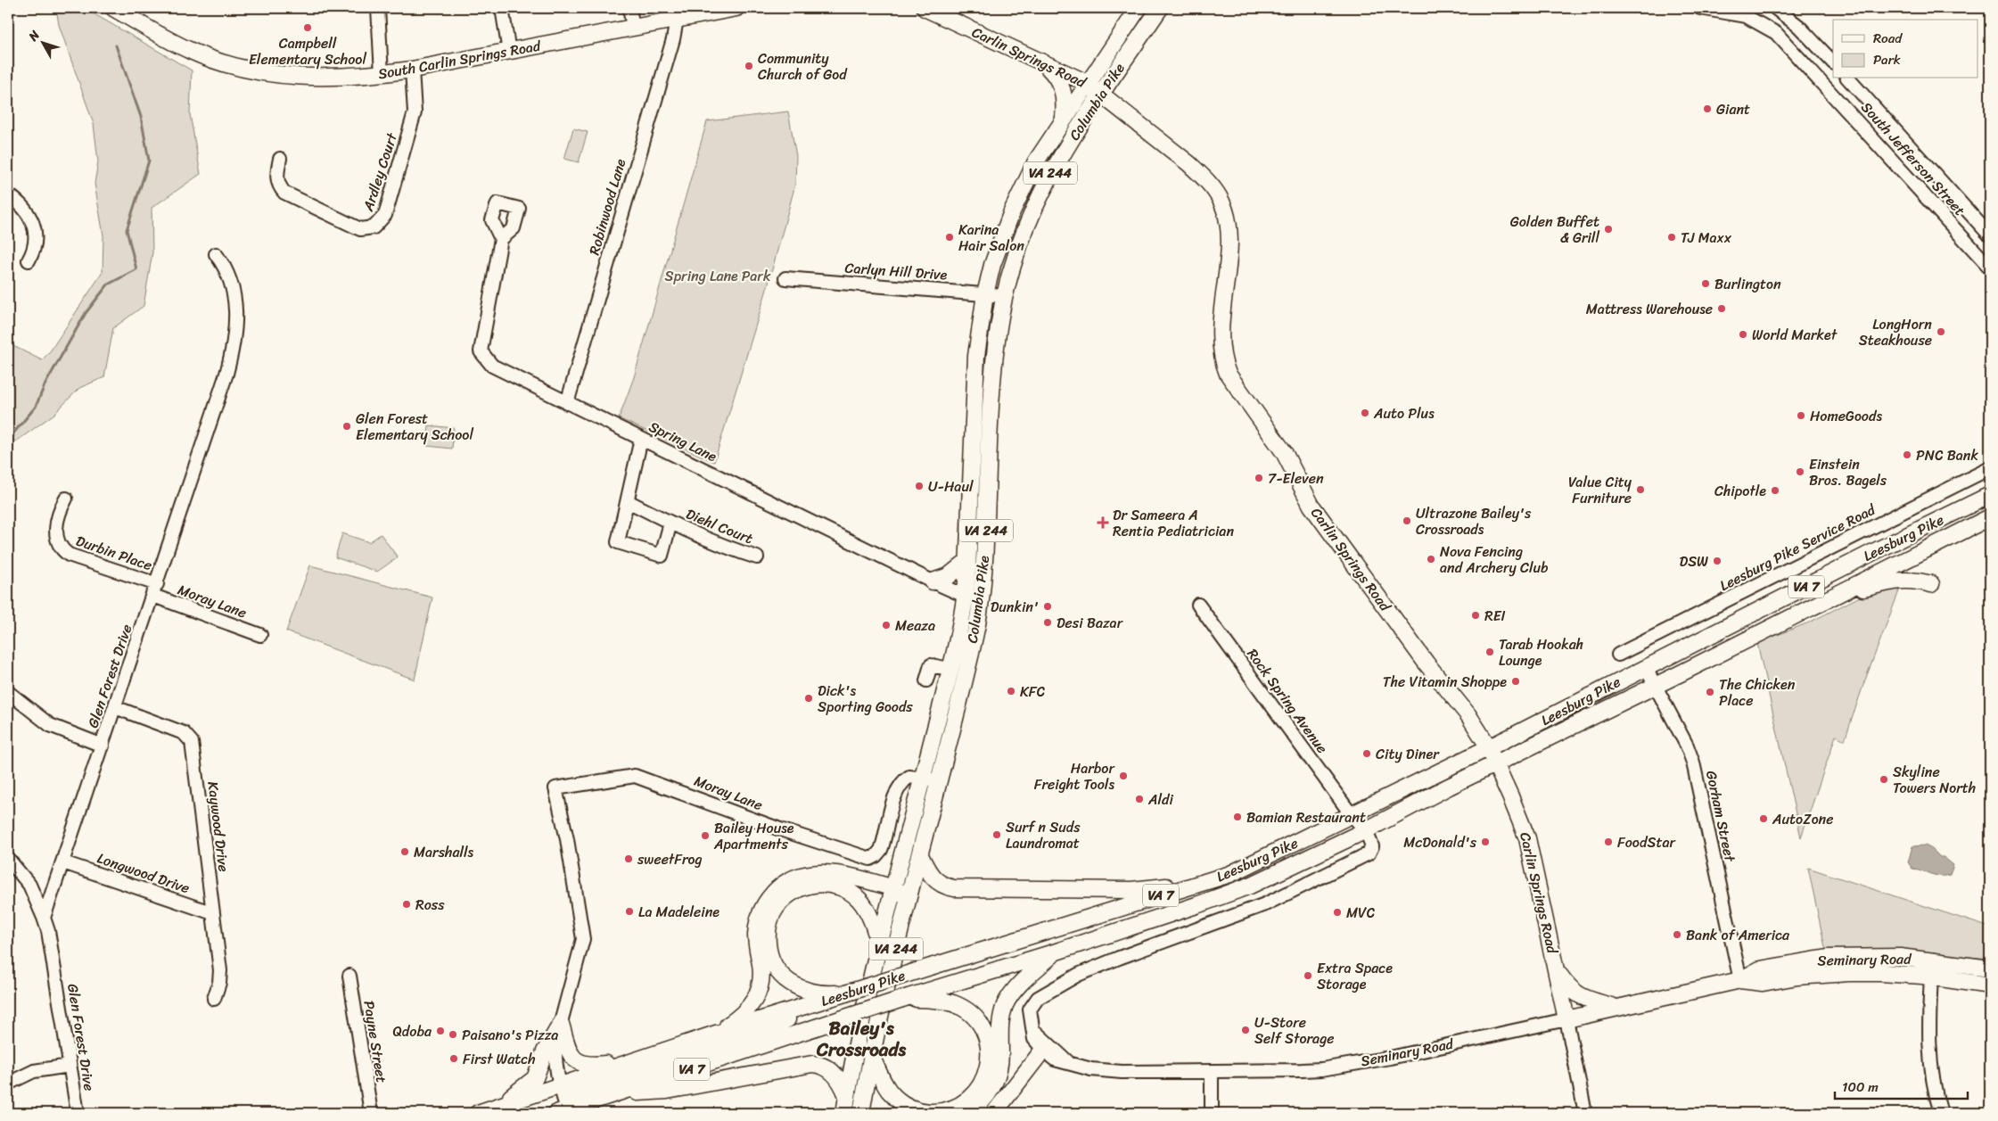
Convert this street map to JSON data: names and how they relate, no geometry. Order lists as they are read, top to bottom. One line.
{"streets":{"main road":["Carlin Springs Road","South Carlin Springs Road","Columbia Pike","VA 244","Leesburg Pike","VA 7","Seminary Road"],"street":["South Jefferson Street","Ardley Court","Robinwood Lane","Carlyn Hill Drive","Spring Lane","Diehl Court","Leesburg Pike Service Road","Durbin Place","Moray Lane","Glen Forest Drive","Rock Spring Avenue","Gorham Street","Kaywood Drive","Longwood Drive","Payne Street"]},"crossings":[["Carlin Springs Road","Columbia Pike"],["Carlin Springs Road","Leesburg Pike"],["Carlin Springs Road","Seminary Road"],["South Carlin Springs Road","Ardley Court"],["South Carlin Springs Road","Robinwood Lane"],["Columbia Pike","Carlyn Hill Drive"],["Columbia Pike","Spring Lane"],["Columbia Pike","Moray Lane"],["Robinwood Lane","Spring Lane"],["Spring Lane","Diehl Court"],["Leesburg Pike","Rock Spring Avenue"],["Leesburg Pike","Gorham Street"],["Durbin Place","Moray Lane"],["Durbin Place","Glen Forest Drive"],["Moray Lane","Glen Forest Drive"],["Glen Forest Drive","Kaywood Drive"],["Glen Forest Drive","Longwood Drive"],["Gorham Street","Seminary Road"],["Kaywood Drive","Longwood Drive"]],"districts":["Bailey's Crossroads"],"parks":["Spring Lane Park"],"places":{"other":["Campbell Elementary School","Community Church of God","Giant","Golden Buffet & Grill","Karina Hair Salon","TJ Maxx","Burlington","Mattress Warehouse","LongHorn Steakhouse","World Market","Auto Plus","HomeGoods","Glen Forest Elementary School","PNC Bank","Einstein Bros. Bagels","7-Eleven","U-Haul","Value City Furniture","Chipotle","Ultrazone Bailey's Crossroads","Nova Fencing and Archery Club","DSW","Dunkin'","REI","Desi Bazar","Meaza","Tarab Hookah Lounge","The Vitamin Shoppe","KFC","The Chicken Place","Dick's Sporting Goods","City Diner","Harbor Freight Tools","Skyline Towers North","Aldi","Bamian Restaurant","AutoZone","Surf n Suds Laundromat","Bailey House Apartments","McDonald's","FoodStar","Marshalls","sweetFrog","Ross","La Madeleine","MVC","Bank of America","Extra Space Storage","U-Store Self Storage","Qdoba","Paisano's Pizza","First Watch"],"health":["Dr Sameera A Rentia Pediatrician"]},"legend":["Road","Park"],"scale_bar":"100 m","north":"top left"}
